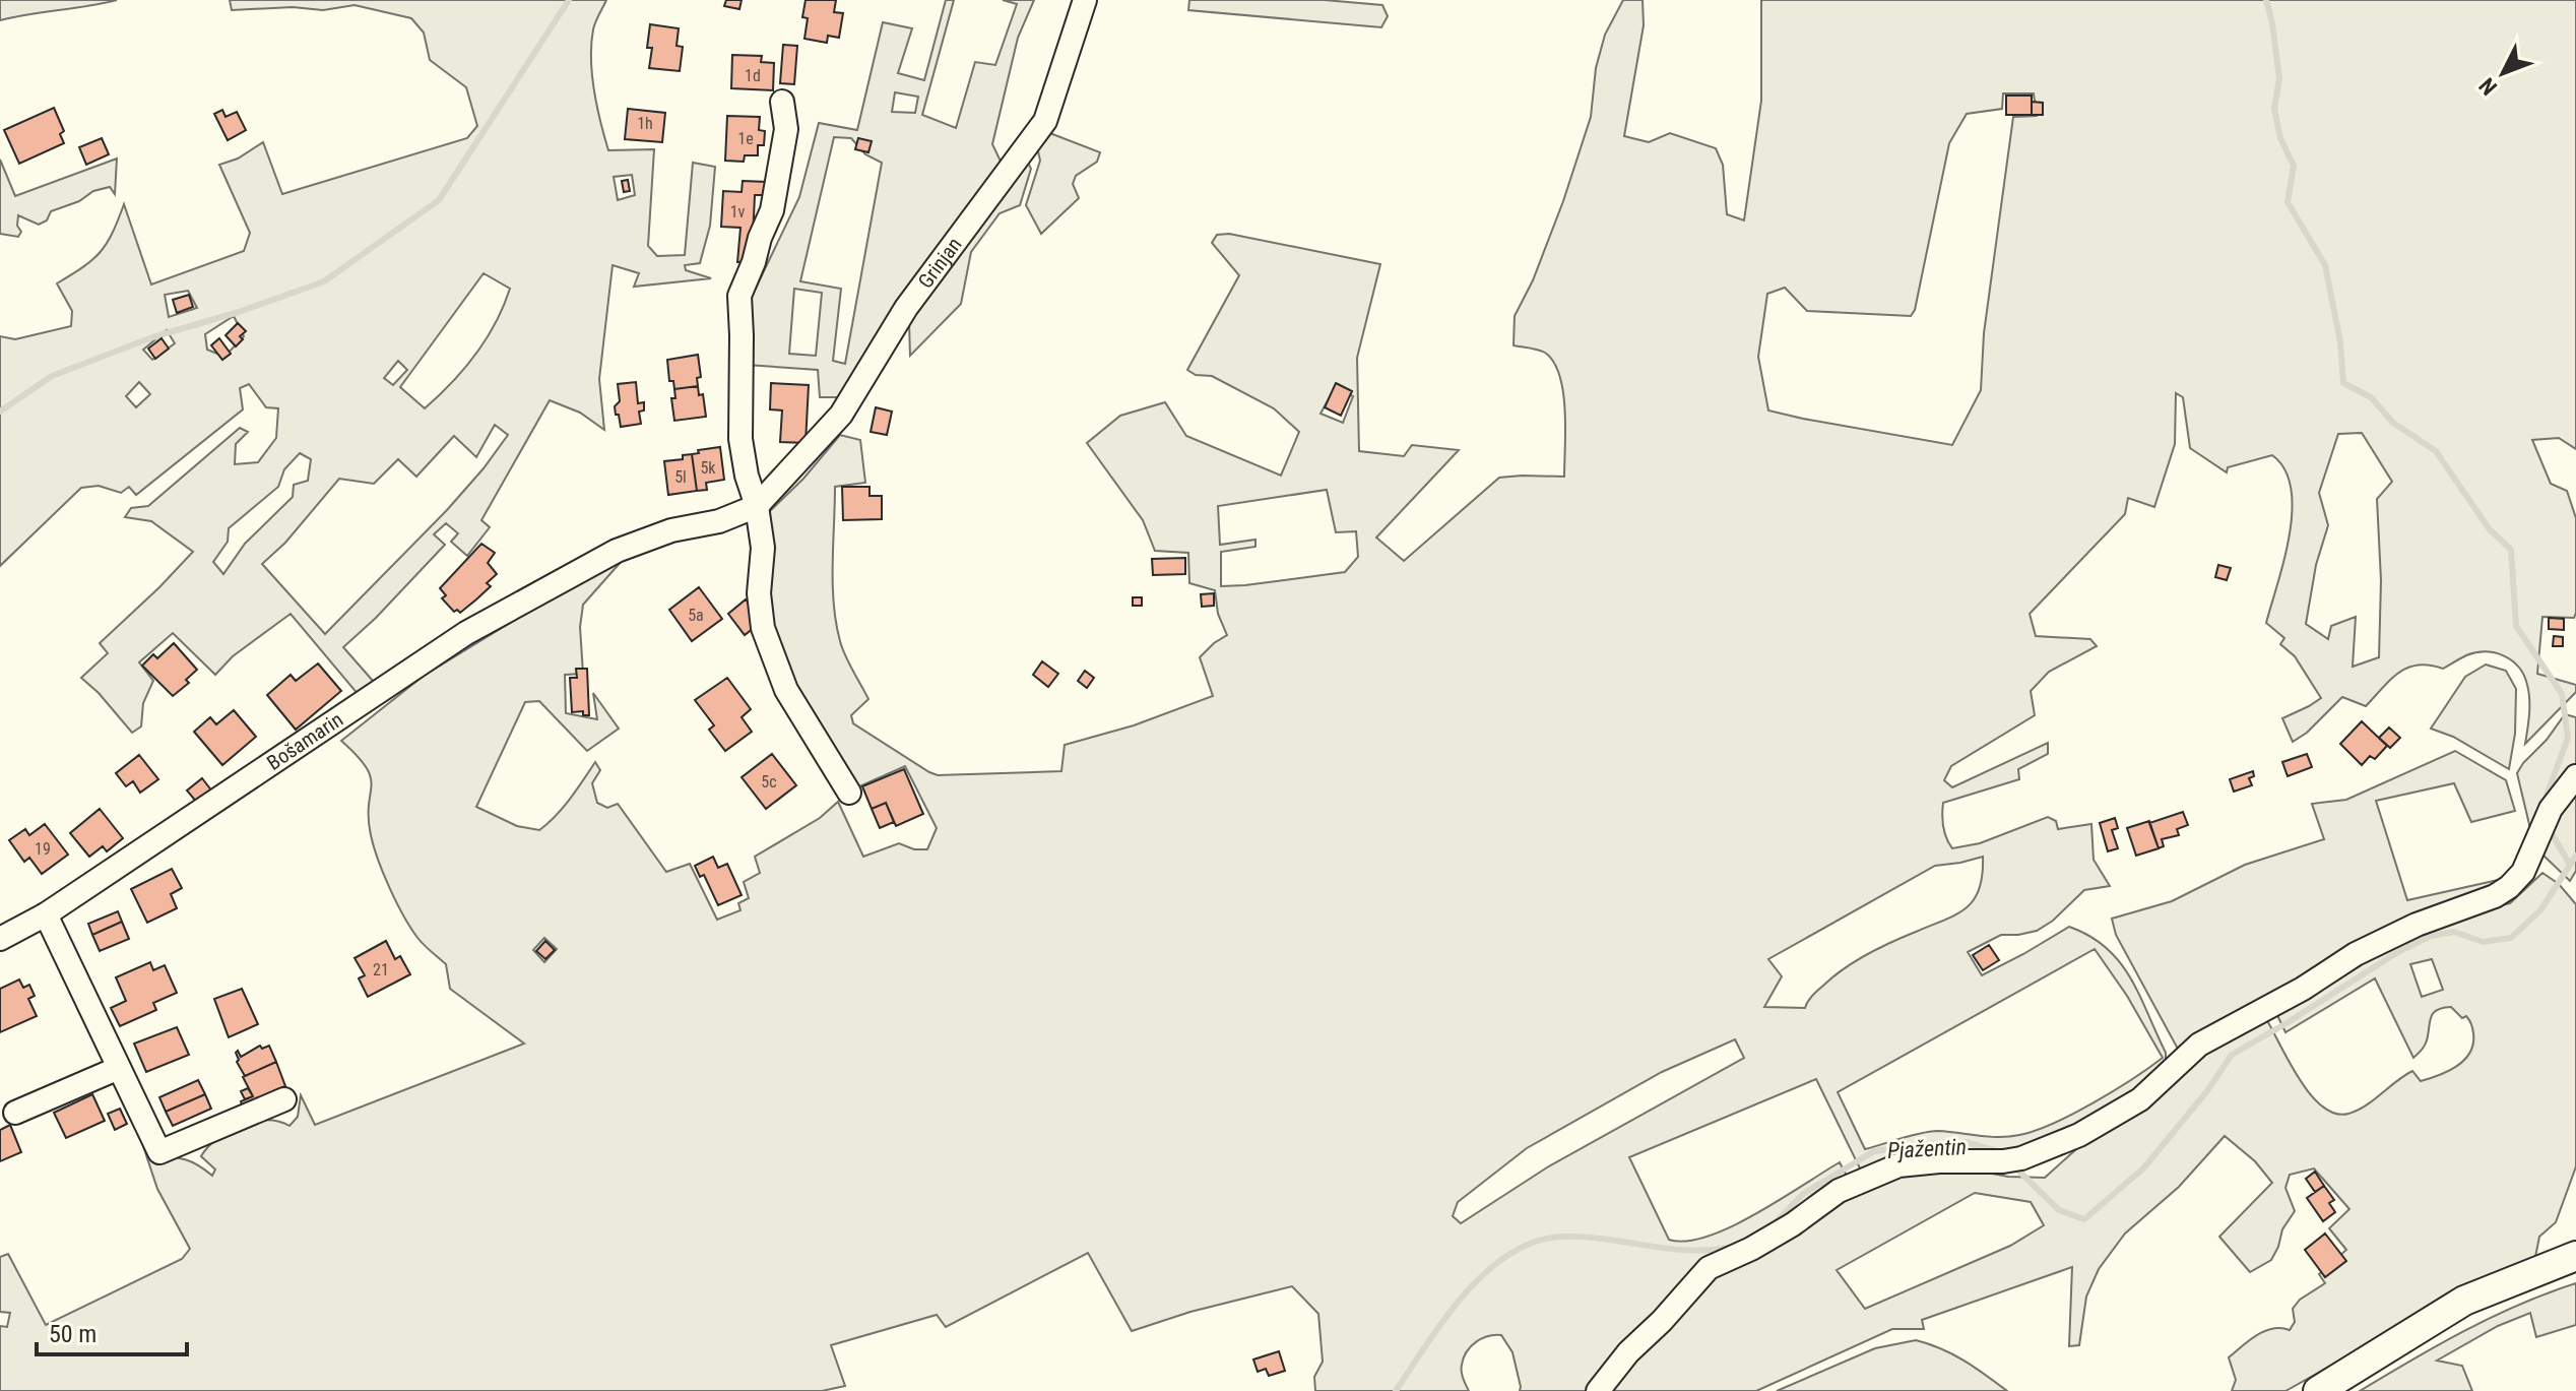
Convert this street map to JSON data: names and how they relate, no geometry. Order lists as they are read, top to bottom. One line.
{"streets":{"street":["Grinjan","Bošamarin"]},"crossings":[["Grinjan","Bošamarin"]],"water":["Pjažentin"],"house_numbers":["1d","1h","1e","1v","5k","5l","5a","5c","19","21"],"scale_bar":"50 m","north":"bottom left"}
